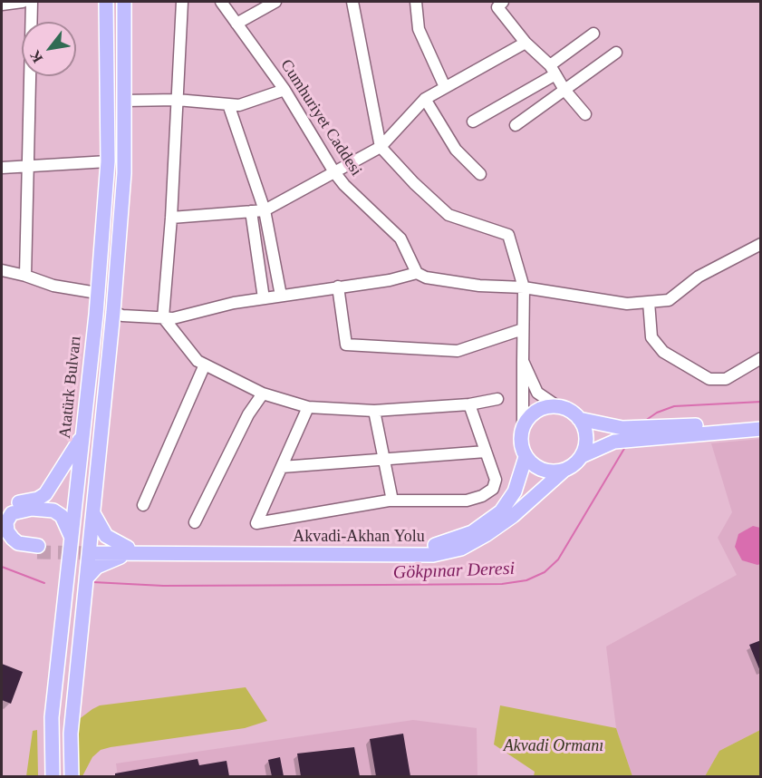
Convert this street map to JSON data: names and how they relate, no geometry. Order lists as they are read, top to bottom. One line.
{"streets":{"main road":["Atatürk Bulvarı","Akvadi-Akhan Yolu"],"street":["Cumhuriyet Caddesi"]},"water":["Gökpınar Deresi"],"parks":["Akvadi Ormanı"],"north":"bottom left"}
